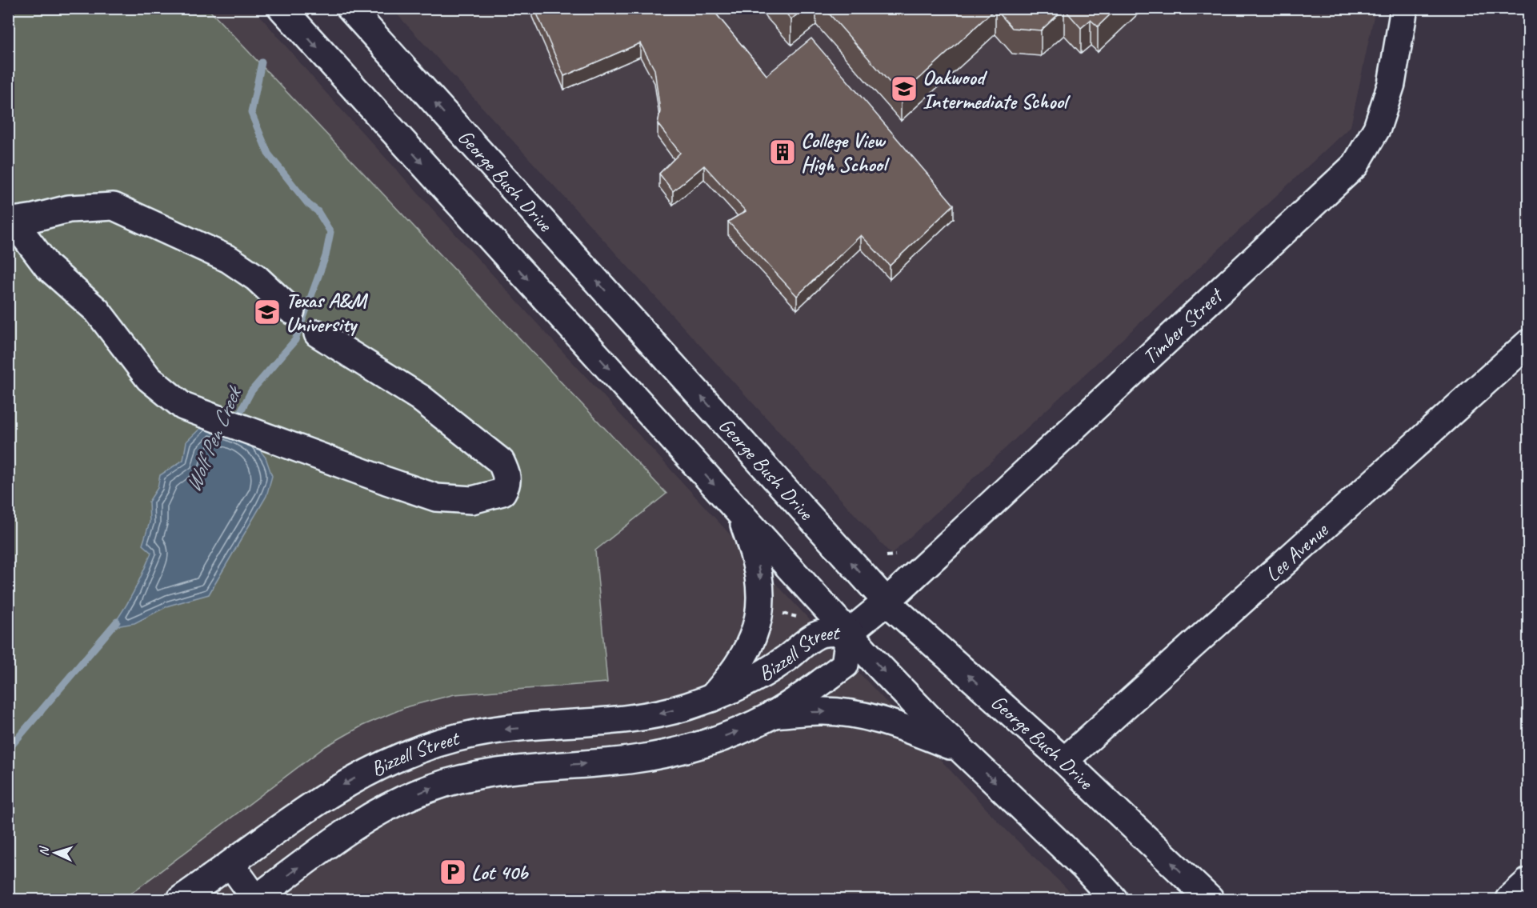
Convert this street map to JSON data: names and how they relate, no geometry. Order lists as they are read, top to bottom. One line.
{"streets":{"street":["George Bush Drive","Timber Street","Lee Avenue","Bizzell Street"]},"crossings":[["George Bush Drive","Timber Street"],["George Bush Drive","Lee Avenue"],["Timber Street","Bizzell Street"]],"water":["Wolf Pen Creek"],"places":{"school or university":["Oakwood Intermediate School","Texas A&M University"],"building":["College View High School"],"parking":["Lot 40b"]},"north":"left"}
